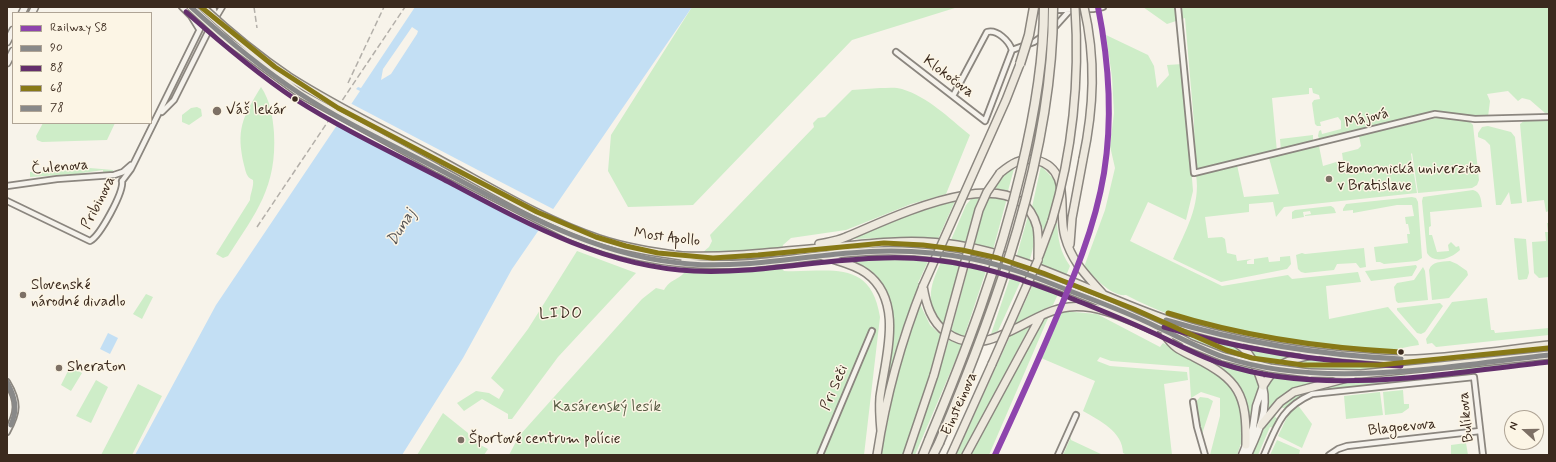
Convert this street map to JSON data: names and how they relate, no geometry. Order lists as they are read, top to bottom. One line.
{"streets":{"main road":["Most Apollo","Einsteinova"],"street":["Klokočova","Májová","Čulenova","Pribinova","Pri Seči","Bulíkova","Blagoevova"]},"crossings":[["Čulenova","Pribinova"],["Bulíkova","Blagoevova"]],"districts":["LIDO"],"water":["Dunaj"],"parks":["Kasárenský lesík"],"places":["Váš lekár","Ekonomická univerzita v Bratislave","Slovenské národné divadlo","Sheraton","Športové centrum polície"],"lines":["rail line S8","transit line 90","transit line 68","transit line 88","transit line 78"],"legend":["Railway S8","90","88","68","78"],"north":"left"}
